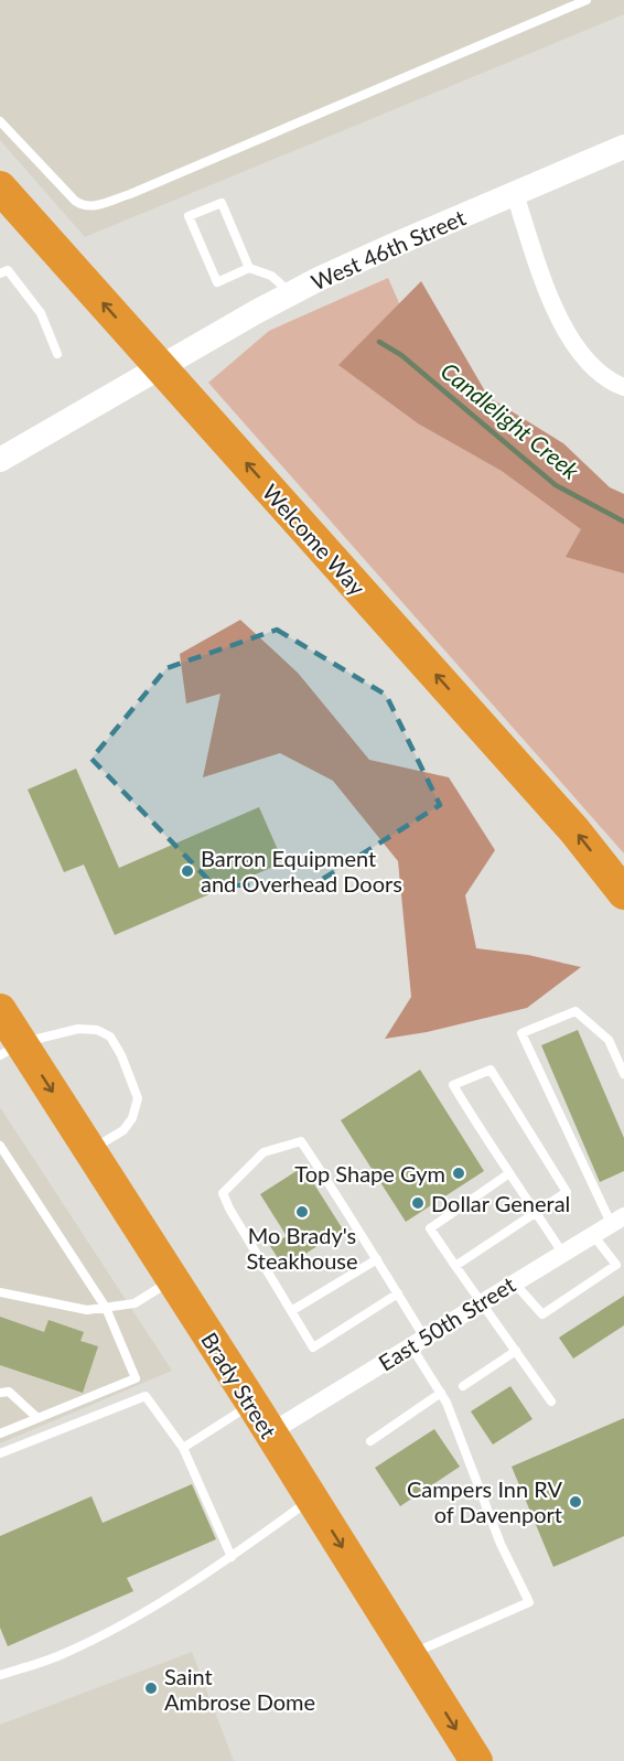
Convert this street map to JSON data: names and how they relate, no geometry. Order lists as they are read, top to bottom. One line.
{"streets":{"highway":["Welcome Way","Brady Street"],"street":["West 46th Street","East 50th Street"]},"crossings":[["West 46th Street","Welcome Way"],["East 50th Street","Brady Street"]],"one_way":["Welcome Way","Brady Street"],"water":["Candlelight Creek"],"places":["Barron Equipment and Overhead Doors","Top Shape Gym","Dollar General","Mo Brady's Steakhouse","Campers Inn RV of Davenport","Saint Ambrose Dome"]}
